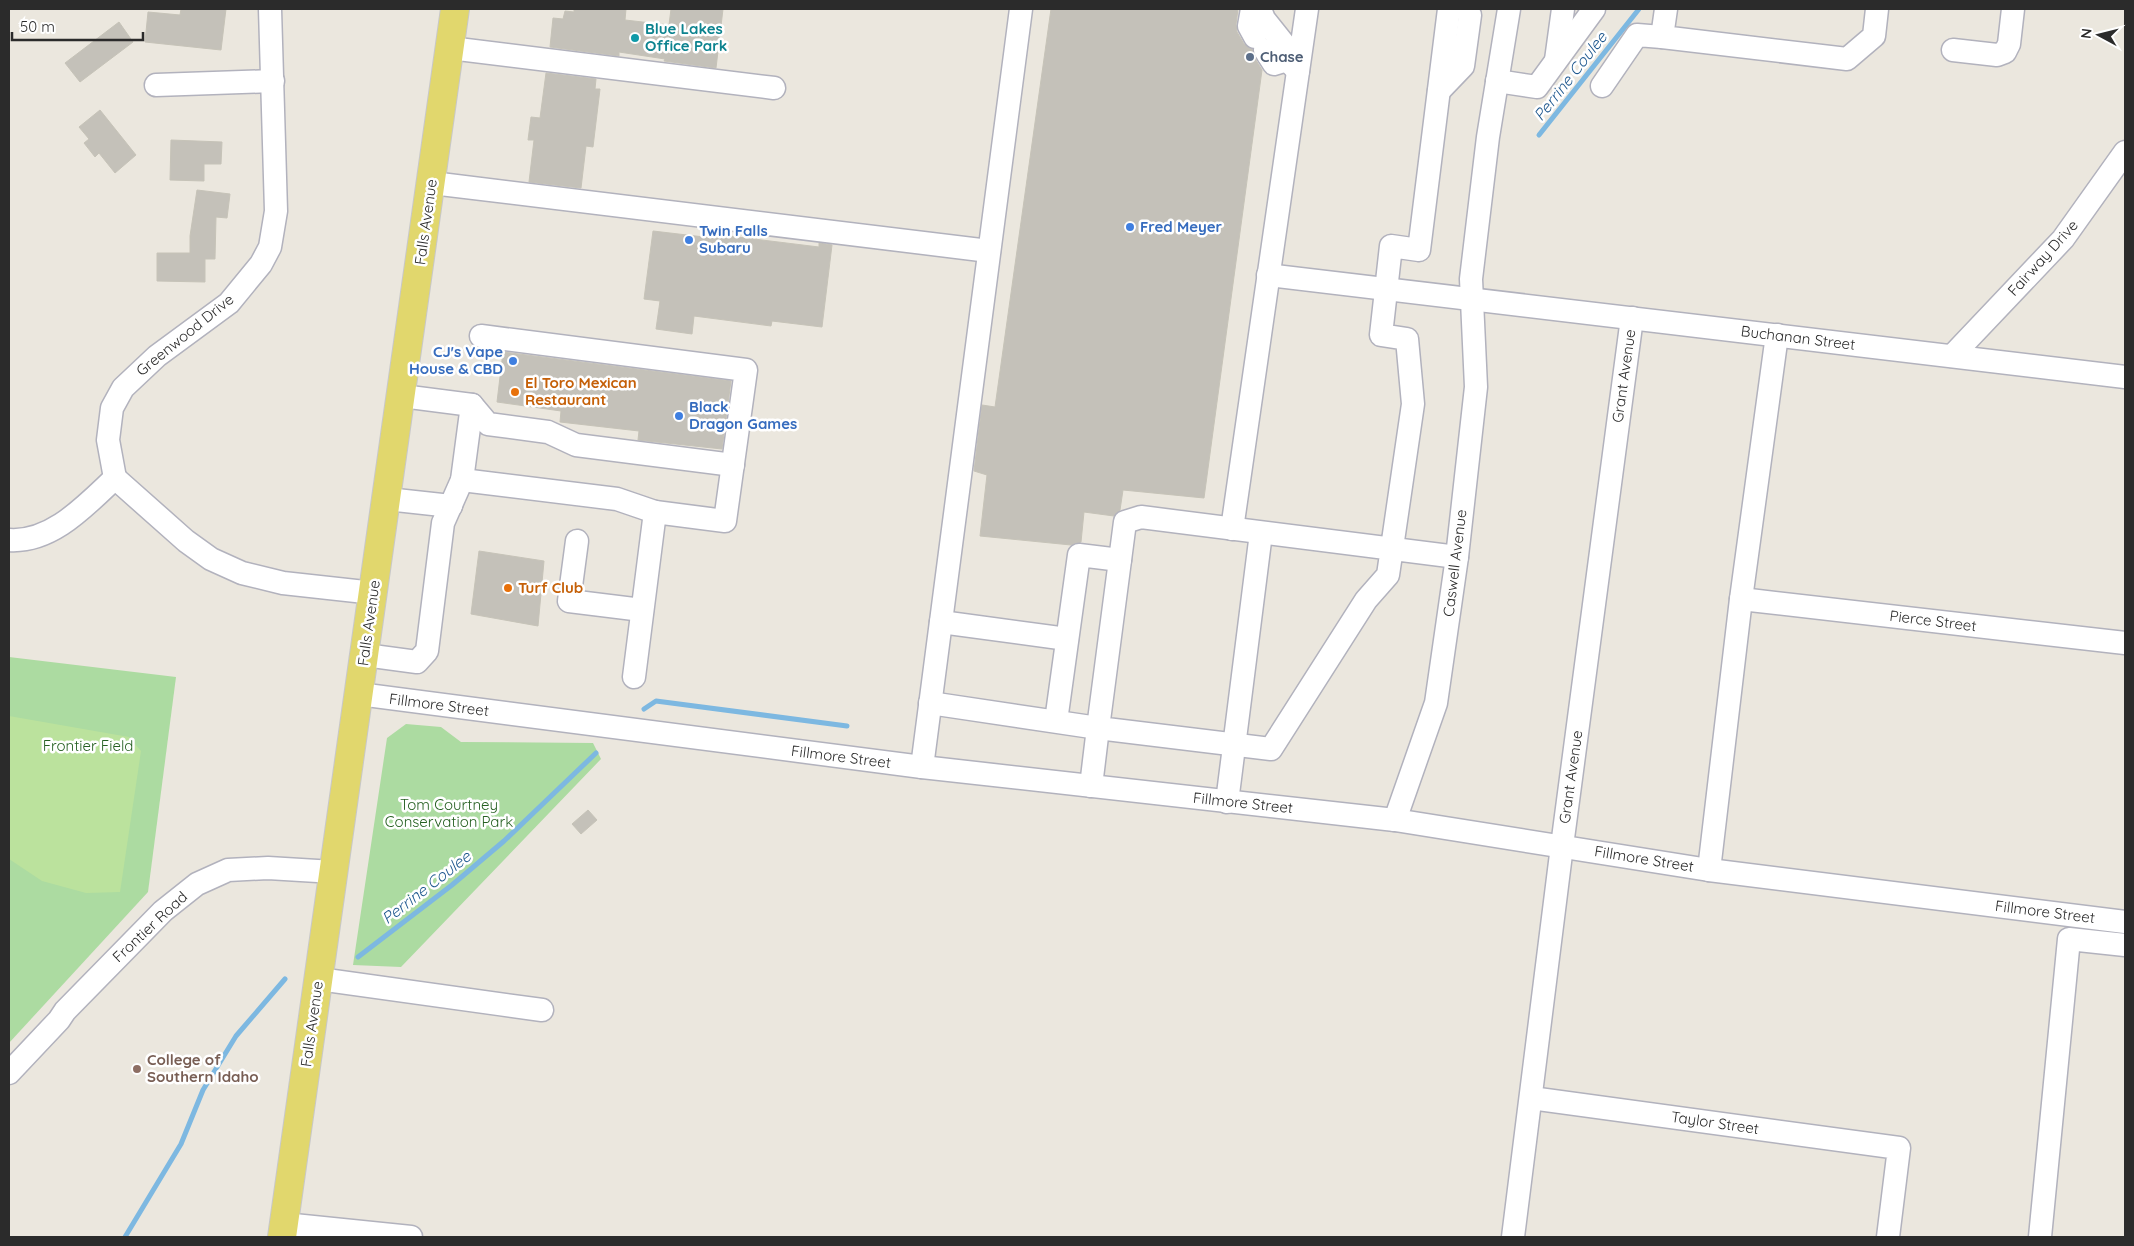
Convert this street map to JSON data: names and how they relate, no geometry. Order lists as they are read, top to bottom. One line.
{"streets":{"main road":["Falls Avenue"],"street":["Fairway Drive","Greenwood Drive","Buchanan Street","Grant Avenue","Caswell Avenue","Pierce Street","Fillmore Street","Frontier Road","Taylor Street"]},"crossings":[["Falls Avenue","Fillmore Street"],["Falls Avenue","Frontier Road"],["Fairway Drive","Buchanan Street"],["Buchanan Street","Grant Avenue"],["Buchanan Street","Caswell Avenue"],["Grant Avenue","Fillmore Street"],["Grant Avenue","Taylor Street"],["Caswell Avenue","Fillmore Street"]],"water":["Perrine Coulee"],"parks":["Frontier Field","Tom Courtney Conservation Park"],"places":["Blue Lakes Office Park","Chase","Fred Meyer","Twin Falls Subaru","CJ's Vape House & CBD","El Toro Mexican Restaurant","Black Dragon Games","Turf Club","College of Southern Idaho"],"scale_bar":"50 m","north":"left"}
